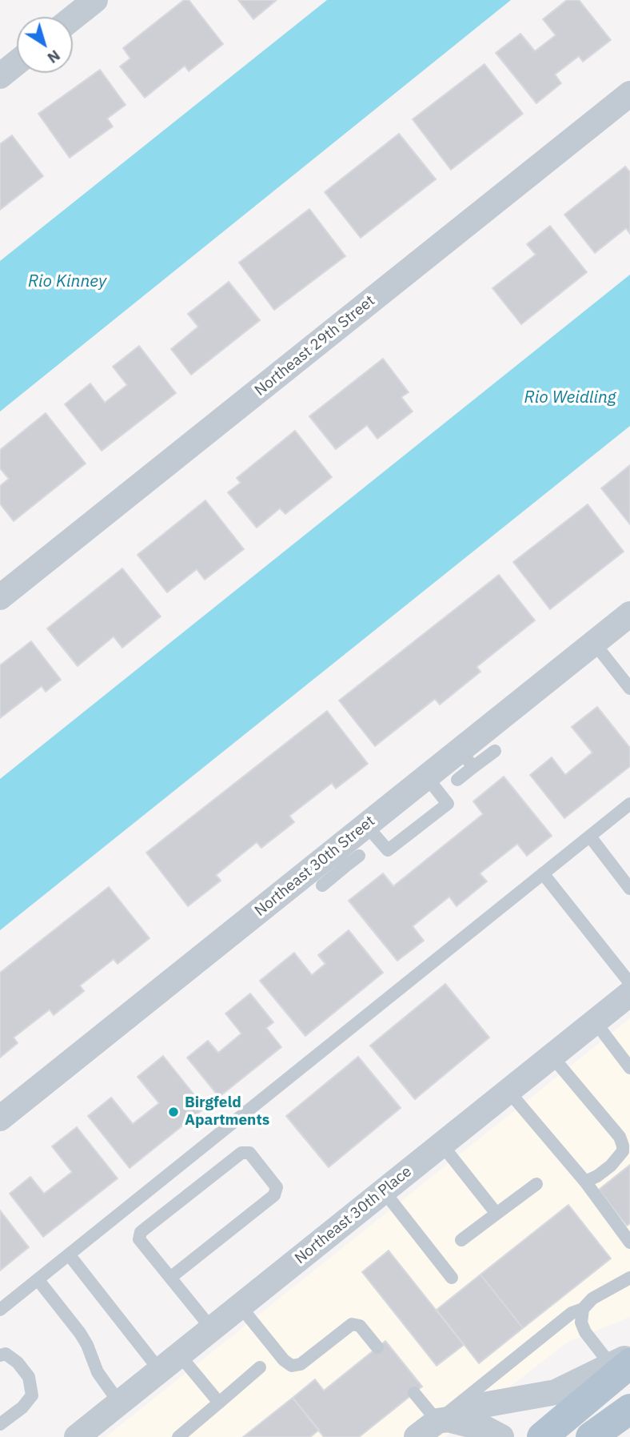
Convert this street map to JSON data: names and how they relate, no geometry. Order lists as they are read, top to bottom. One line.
{"streets":{"street":["Northeast 29th Street","Northeast 30th Street","Northeast 30th Place"]},"water":["Rio Kinney","Rio Weidling"],"places":["Birgfeld Apartments"],"north":"bottom right"}
